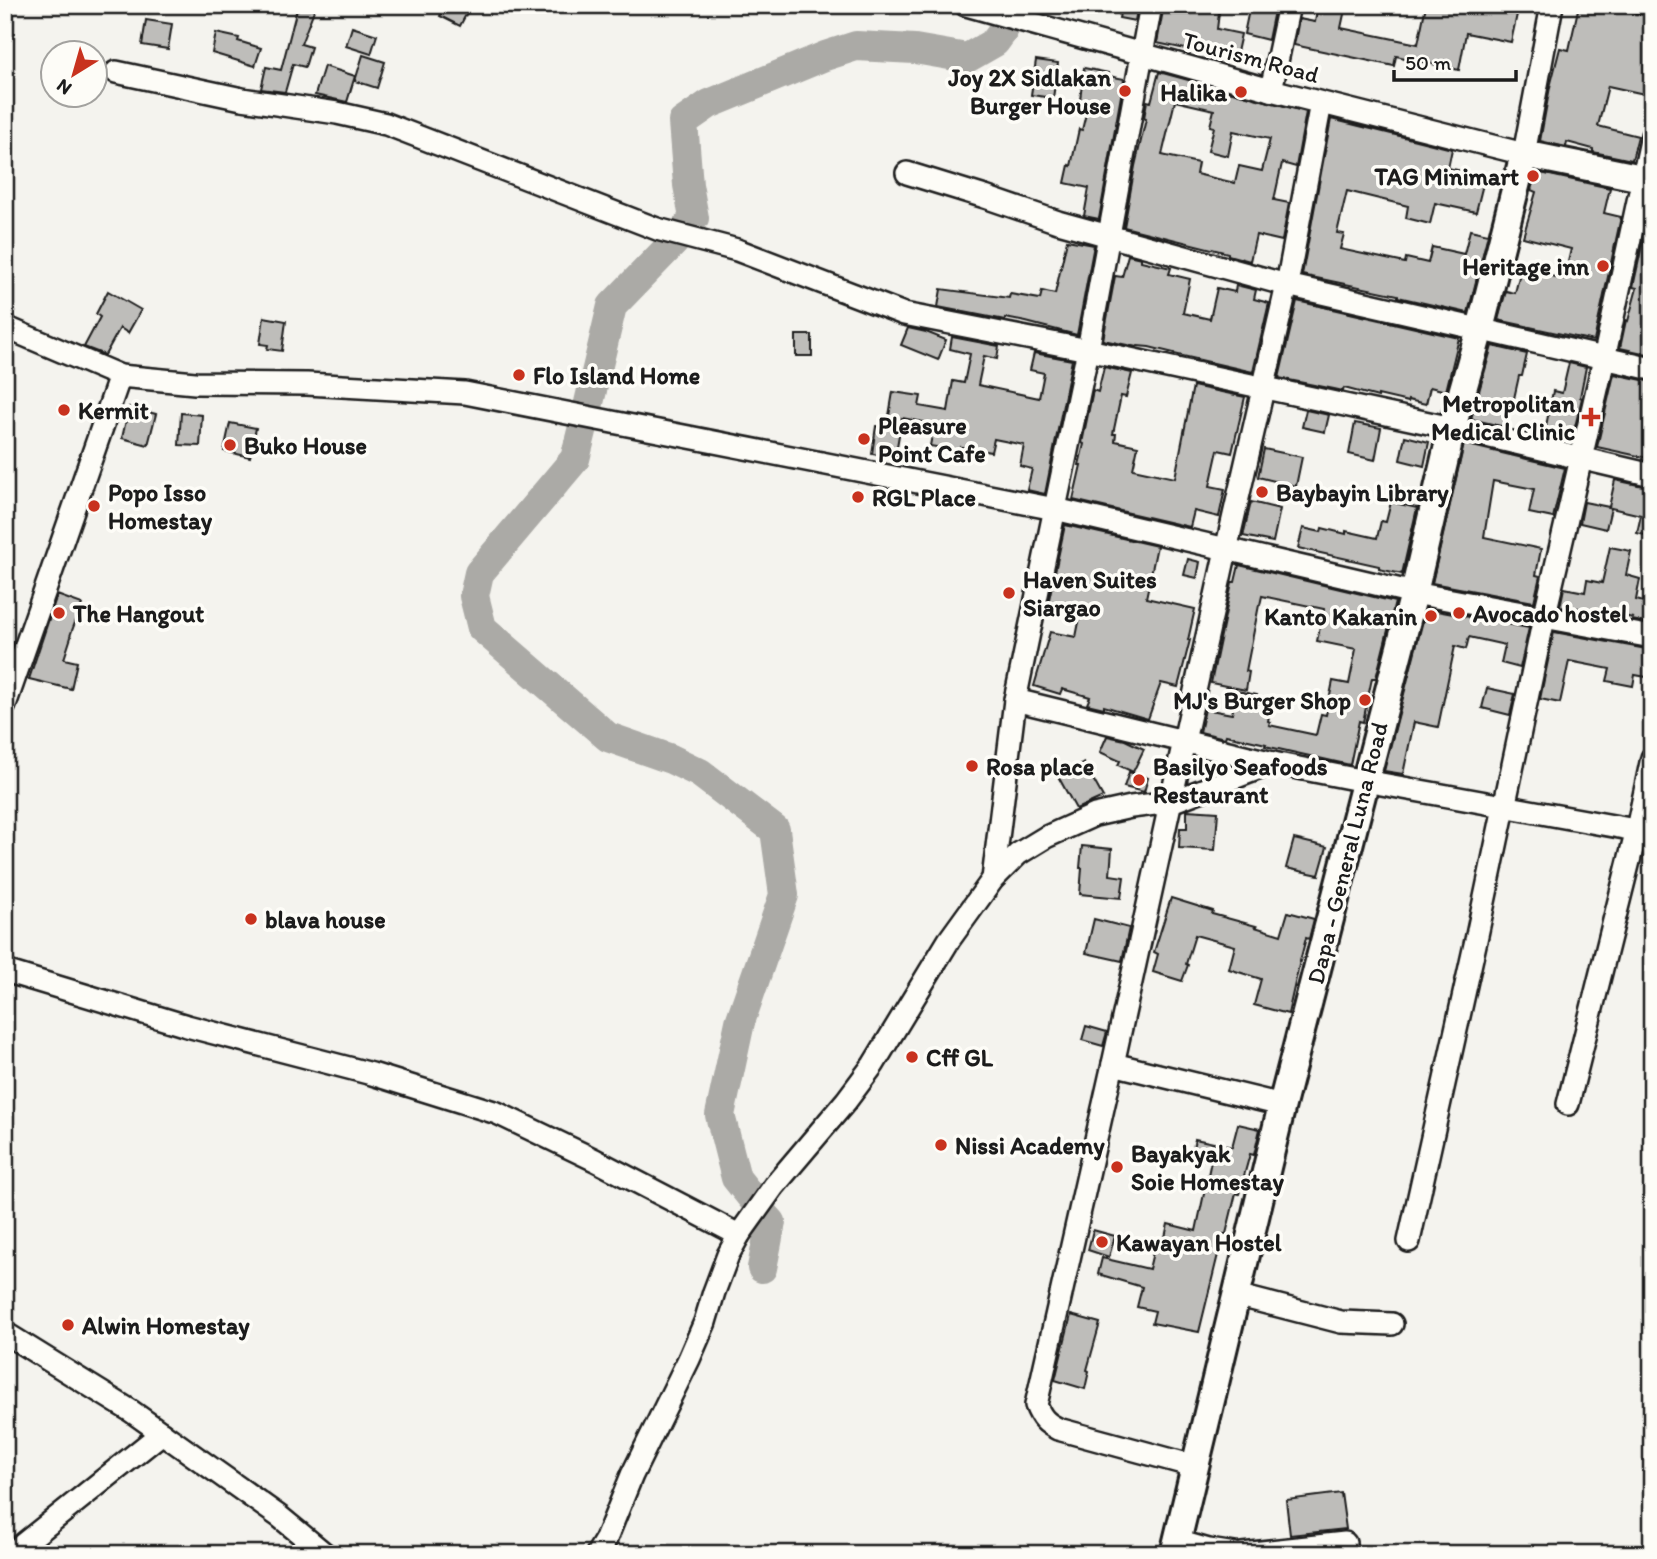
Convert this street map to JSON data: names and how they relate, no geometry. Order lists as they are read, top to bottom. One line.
{"streets":{"main road":["Dapa - General Luna Road"],"street":["Tourism Road"]},"crossings":[["Tourism Road","Dapa - General Luna Road"]],"places":{"other":["Joy 2X Sidlakan Burger House","Halika","TAG Minimart","Heritage inn","Flo Island Home","Kermit","Pleasure Point Cafe","Buko House","Baybayin Library","RGL Place","Popo Isso Homestay","Haven Suites Siargao","The Hangout","Avocado hostel","Kanto Kakanin","MJ's Burger Shop","Rosa place","Basilyo Seafoods Restaurant","blava house","Cff GL","Nissi Academy","Bayakyak Soie Homestay","Kawayan Hostel","Alwin Homestay"],"health":["Metropolitan Medical Clinic"]},"scale_bar":"50 m","north":"bottom left"}
